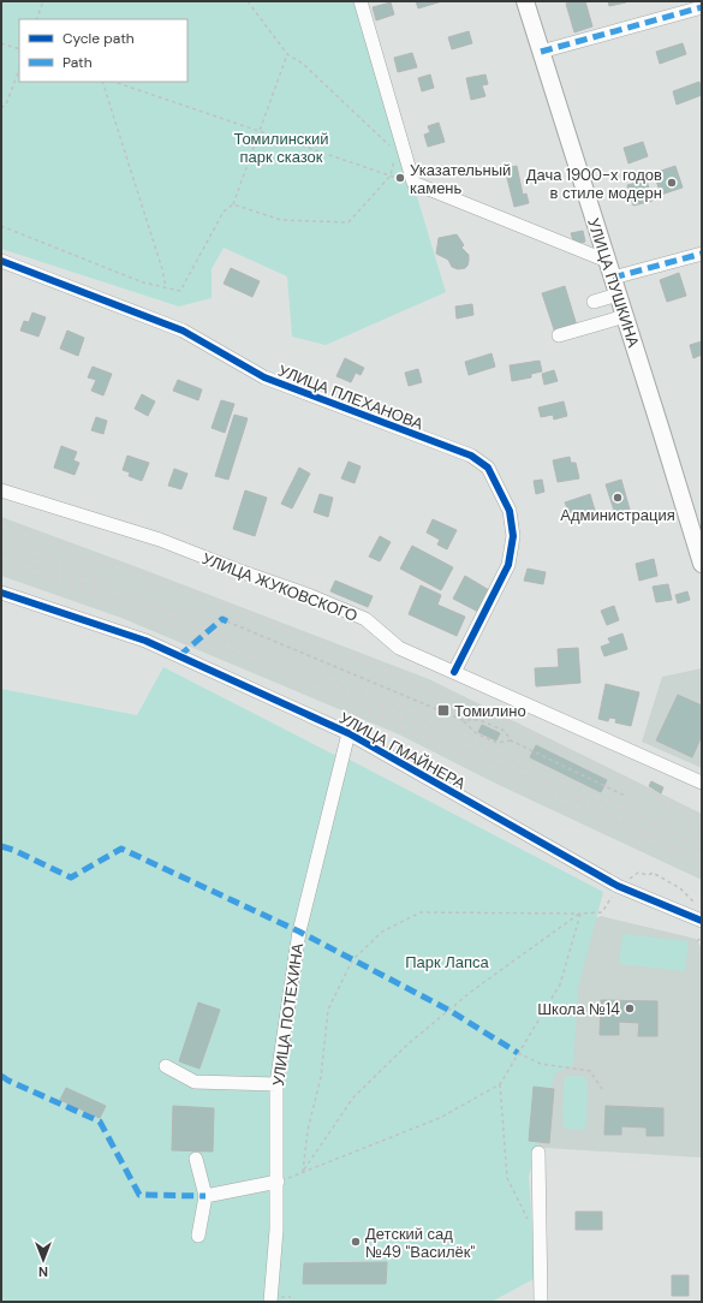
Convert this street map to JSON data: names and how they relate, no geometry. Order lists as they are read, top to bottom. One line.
{"streets":{"main road":["УЛИЦА ПУШКИНА"],"street":["УЛИЦА ПЛЕХАНОВА","УЛИЦА ЖУКОВСКОГО","УЛИЦА ГМАЙНЕРА","УЛИЦА ПОТЕХИНА"]},"crossings":[["УЛИЦА ПЛЕХАНОВА","УЛИЦА ЖУКОВСКОГО"],["УЛИЦА ГМАЙНЕРА","УЛИЦА ПОТЕХИНА"]],"parks":["Томилинский парк сказок","Парк Лапса"],"places":{"other":["Указательный камень","Дача 1900-х годов в стиле модерн","Администрация","Школа №14","Детский сад №49 \"Василёк\""],"transit":["Томилино"]},"legend":["Cycle path","Path"],"north":"bottom"}
